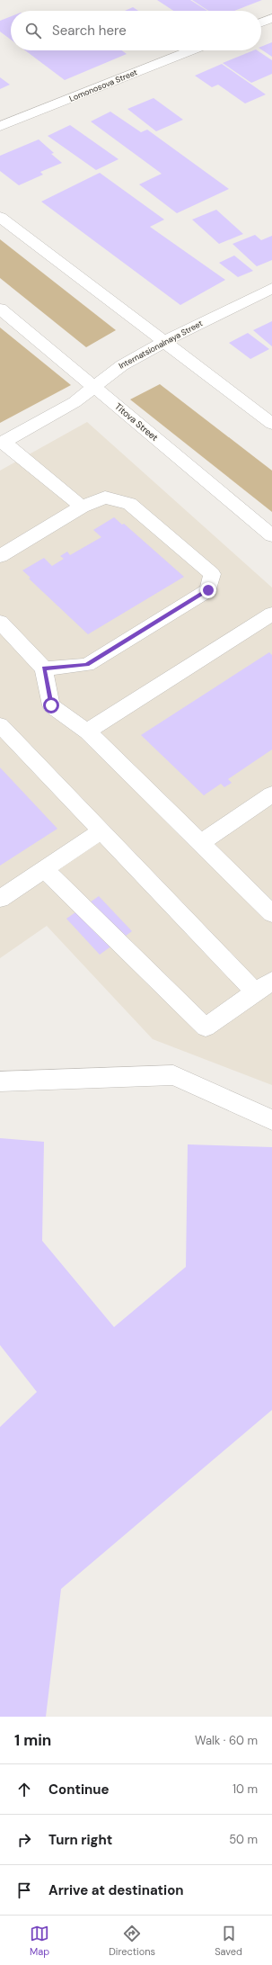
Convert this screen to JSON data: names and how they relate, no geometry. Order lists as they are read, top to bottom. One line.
{"streets":{"street":["Lomonosova Street","Internatsionalnaya Street","Titova Street"]},"crossings":[["Internatsionalnaya Street","Titova Street"]],"page":{"search":"Search here","heading":["1 min","Walk · 60 m"],"list":[["Continue","10 m"],["Turn right","50 m"],"Arrive at destination"],"nav":["Map","Directions","Saved"]}}
